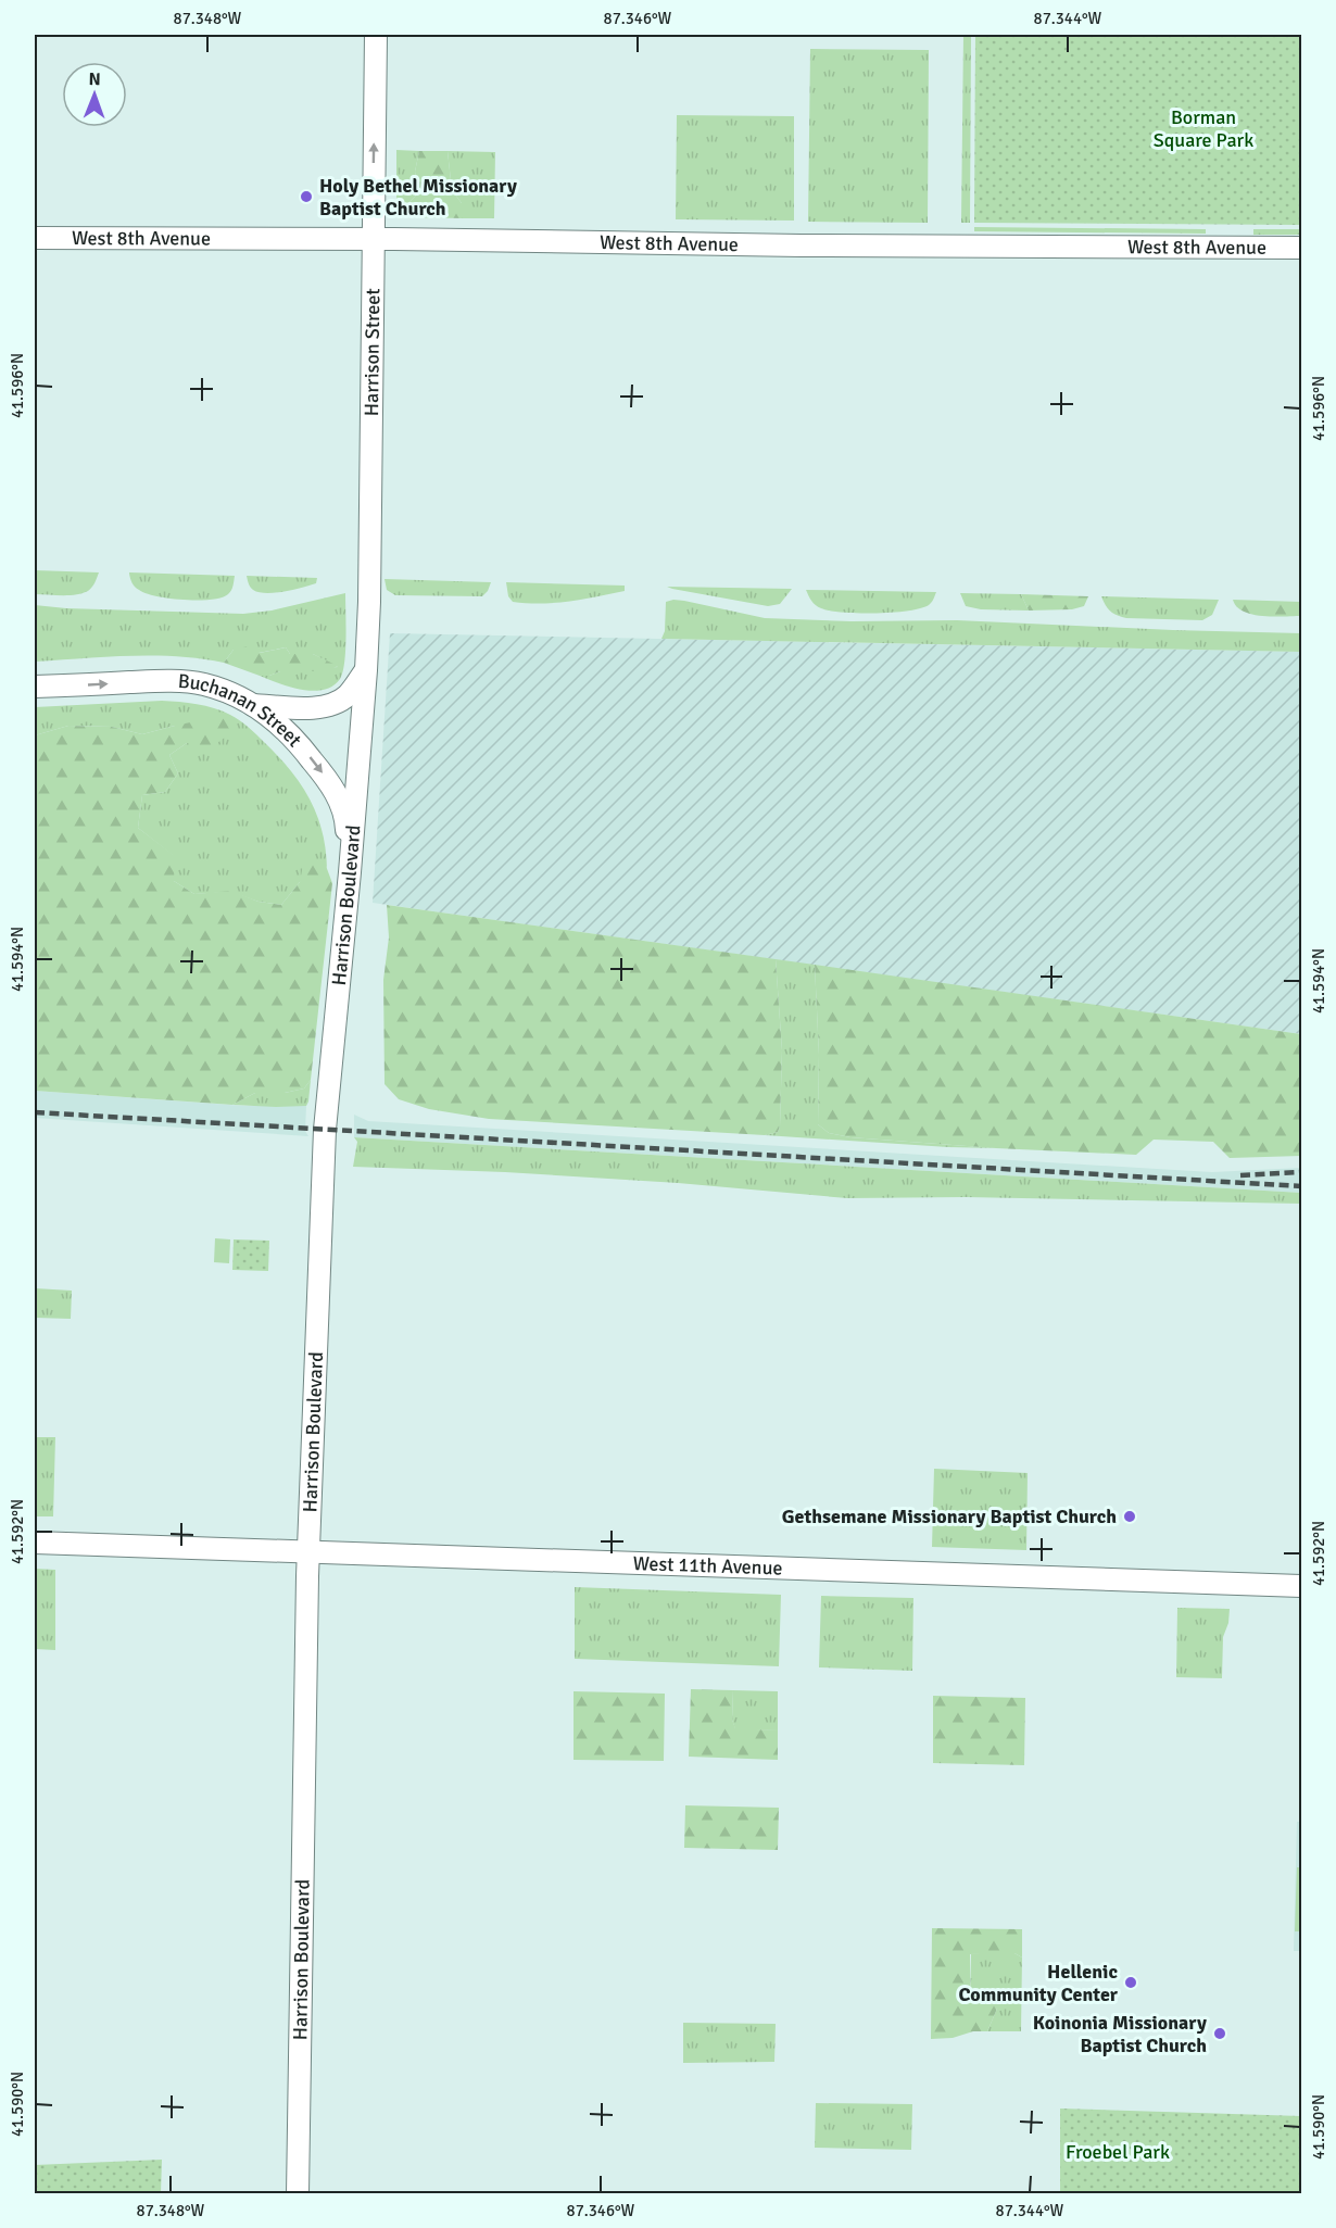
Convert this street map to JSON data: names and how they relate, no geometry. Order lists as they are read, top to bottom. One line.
{"streets":{"street":["West 8th Avenue","Harrison Street","Buchanan Street","Harrison Boulevard","West 11th Avenue"]},"crossings":[["West 8th Avenue","Harrison Street"],["Harrison Street","Harrison Boulevard"],["Buchanan Street","Harrison Boulevard"],["Harrison Boulevard","West 11th Avenue"]],"one_way":["Buchanan Street"],"parks":["Borman Square Park","Froebel Park"],"places":["Holy Bethel Missionary Baptist Church","Gethsemane Missionary Baptist Church","Hellenic Community Center","Koinonia Missionary Baptist Church"],"north":"top","coordinates":["87.348°W","87.346°W","87.344°W","41.596°N","41.594°N","41.592°N","41.590°N"]}
